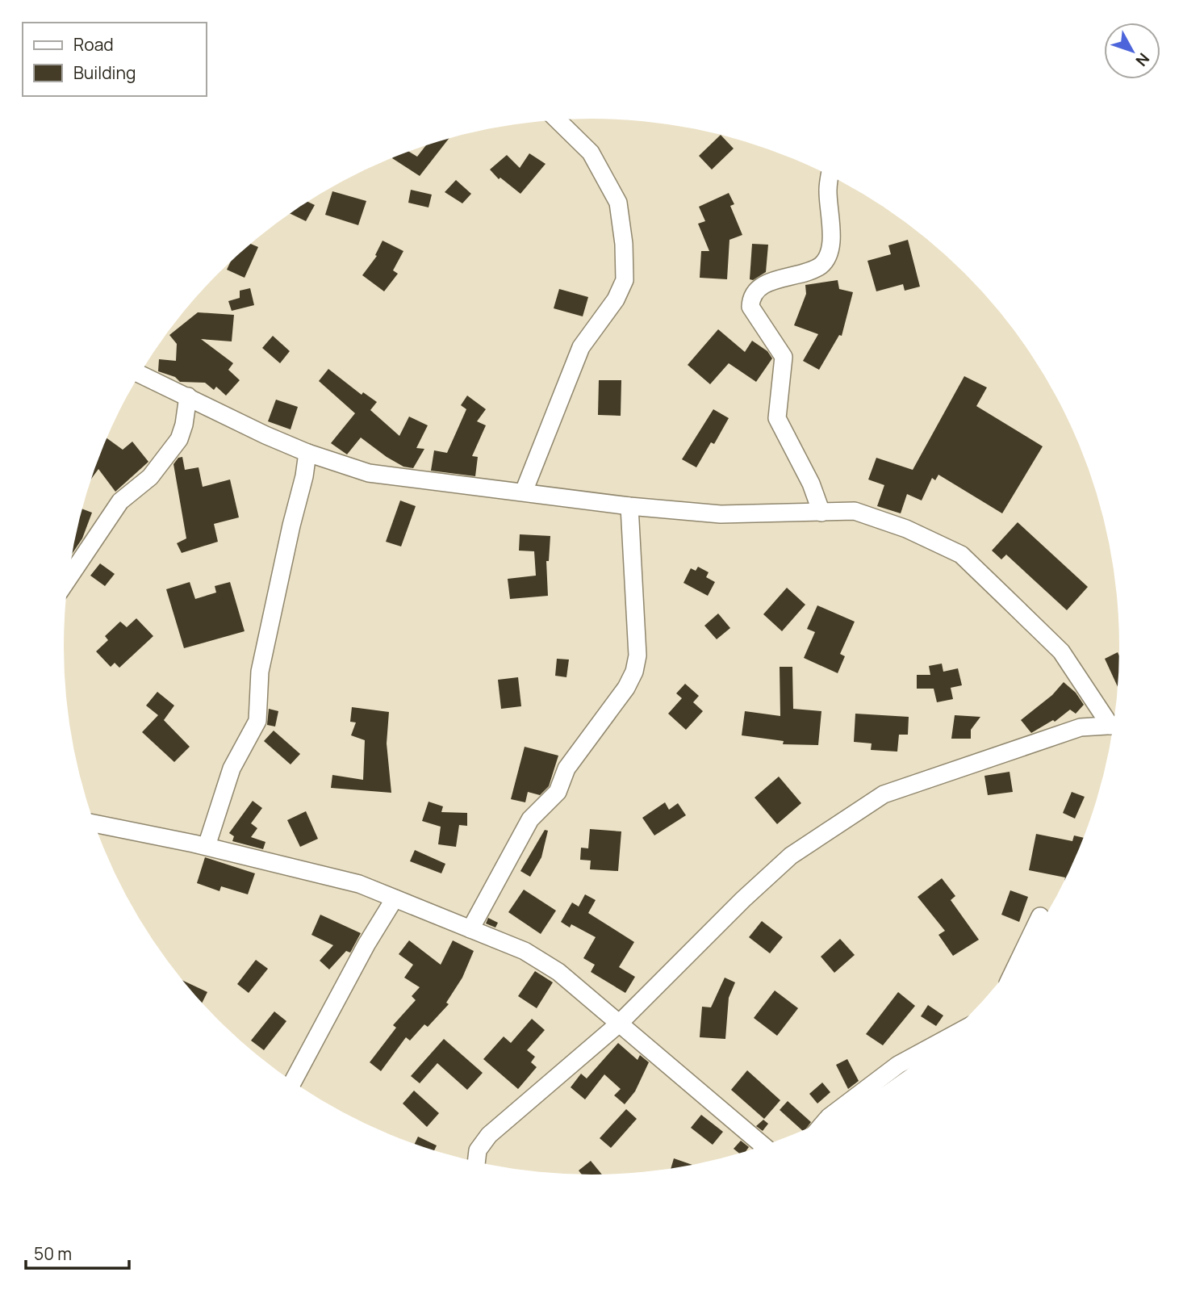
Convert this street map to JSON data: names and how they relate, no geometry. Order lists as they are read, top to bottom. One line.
{"legend":["Road","Building"],"scale_bar":"50 m","north":"bottom right"}
